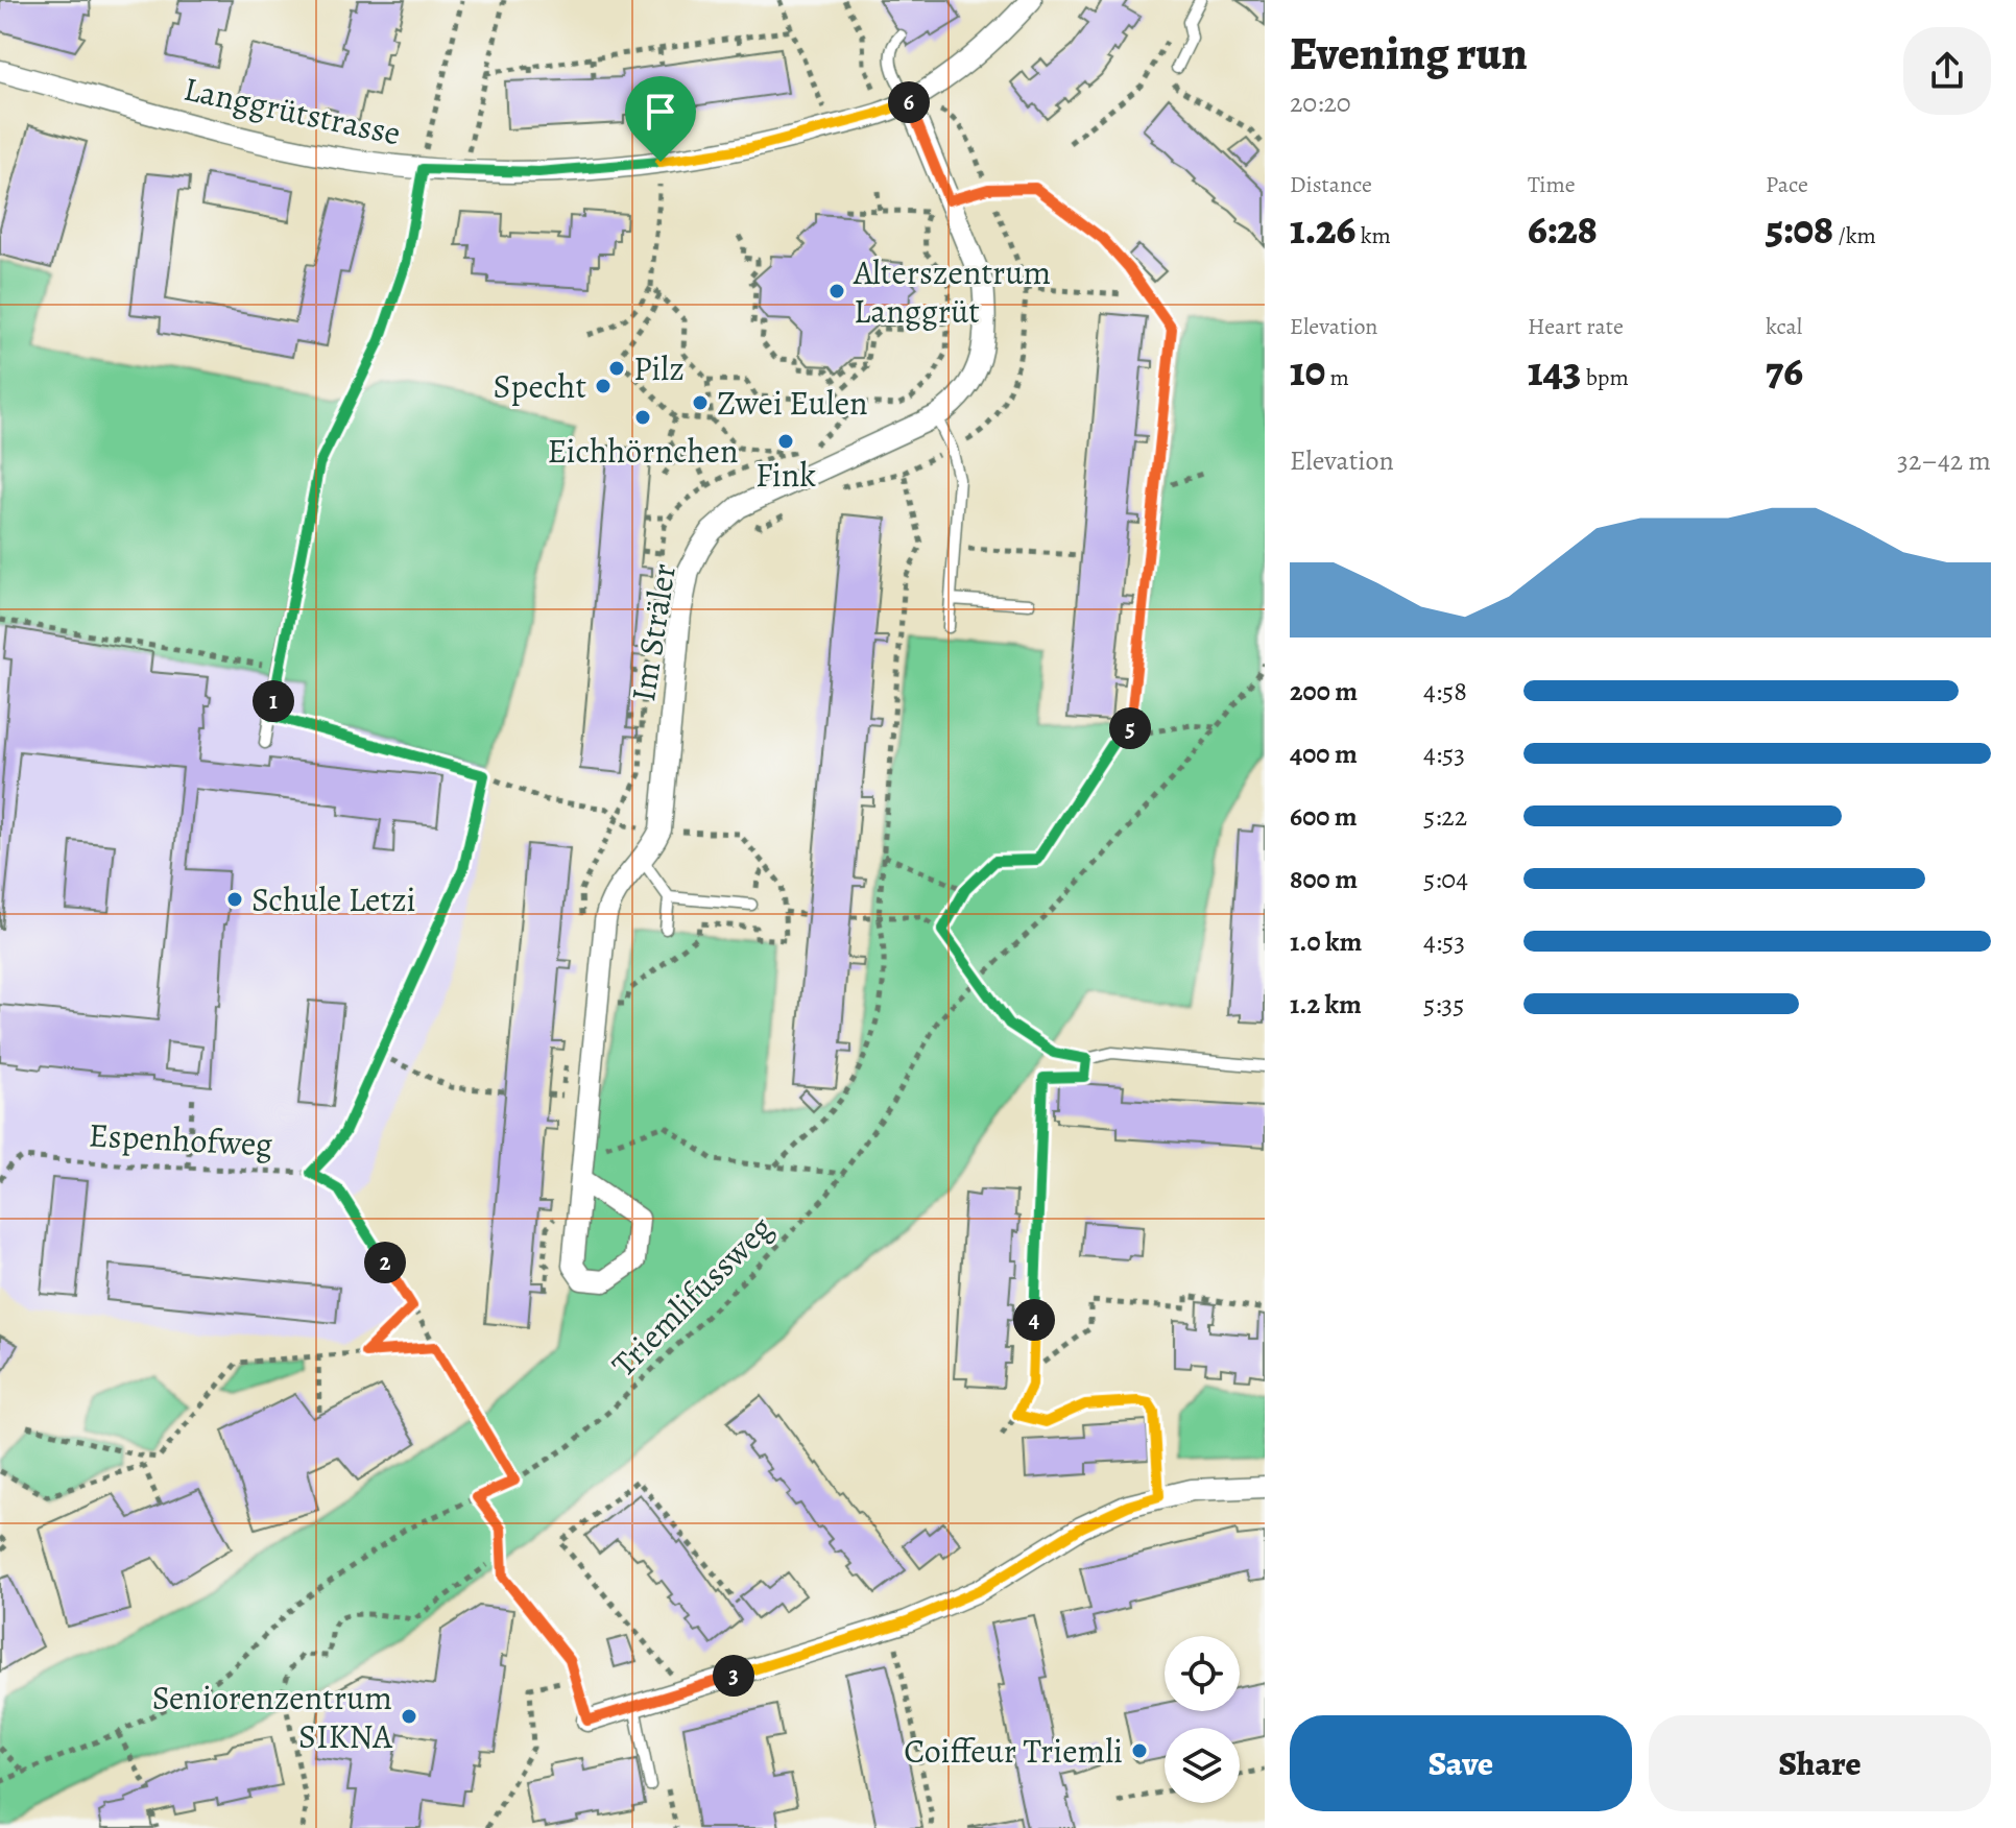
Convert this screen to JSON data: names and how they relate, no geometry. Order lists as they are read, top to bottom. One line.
{"streets":{"street":["Langgrütstrasse","Im Sträler"],"path":["Espenhofweg","Triemlifussweg"]},"crossings":[["Langgrütstrasse","Im Sträler"]],"places":["Alterszentrum Langgrüt","Pilz","Specht","Zwei Eulen","Eichhörnchen","Fink","Schule Letzi","Seniorenzentrum SIKNA","Coiffeur Triemli"],"page":{"heading":["Evening run","20:20"],"pins":["6","1","5","2","4","3"],"stats":[["Distance","1.26 km"],["Time","6:28"],["Pace","5:08 /km"],["Elevation","10 m"],["Heart rate","143 bpm"],["kcal","76"]],"chart":["Elevation","32–42 m"],"list":[{"name":"200 m","note":"4:58"},{"name":"400 m","note":"4:53"},{"name":"600 m","note":"5:22"},{"name":"800 m","note":"5:04"},{"name":"1.0 km","note":"4:53"},{"name":"1.2 km","note":"5:35"}],"buttons":["Save","Share"]}}
